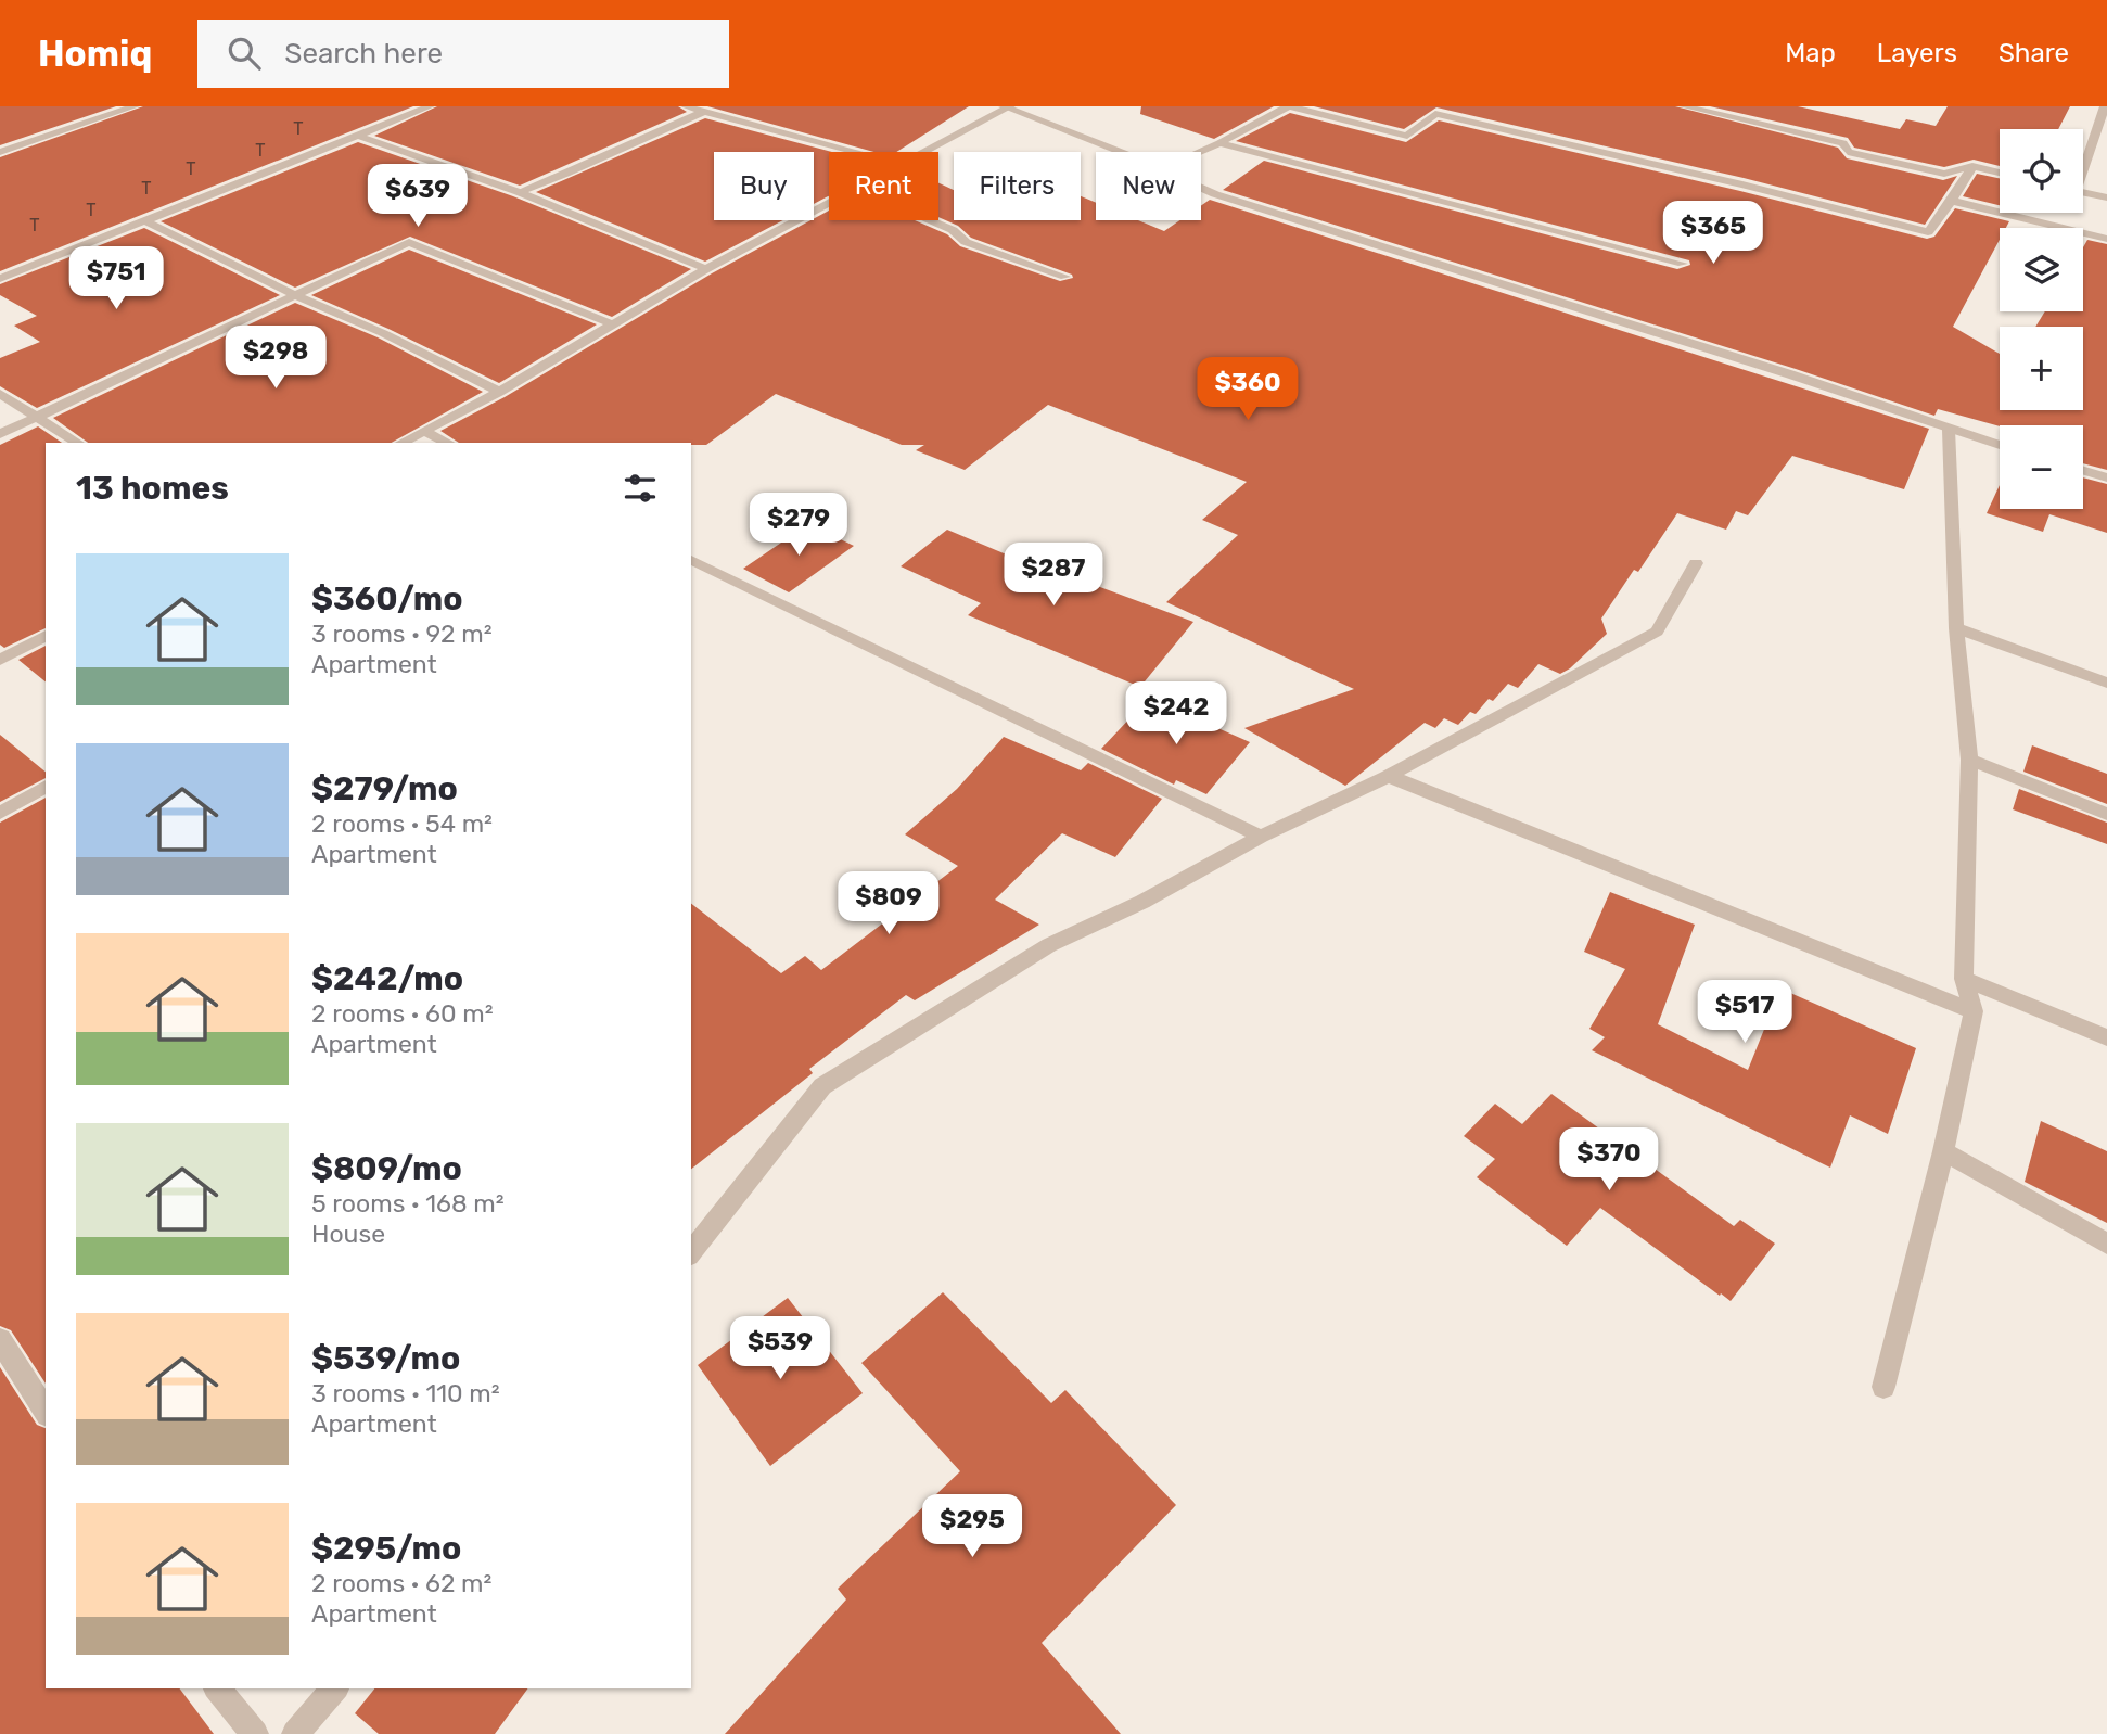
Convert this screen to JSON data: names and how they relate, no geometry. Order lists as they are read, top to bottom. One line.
{"house_numbers":["T","T","T","T","T","T"],"page":{"header":"Homiq","search":"Search here","nav":["Map","Layers","Share"],"map_buttons":["+","−"],"chip":["Buy","Rent","Filters","New"],"price":["$639","$365","$751","$298","$360","$279","$287","$242","$809","$517","$370","$539","$295"],"heading":"13 homes","list":[{"name":"$360/mo","note":"3 rooms · 92 m² · Apartment"},{"name":"$279/mo","note":"2 rooms · 54 m² · Apartment"},{"name":"$242/mo","note":"2 rooms · 60 m² · Apartment"},{"name":"$809/mo","note":"5 rooms · 168 m² · House"},{"name":"$539/mo","note":"3 rooms · 110 m² · Apartment"},{"name":"$295/mo","note":"2 rooms · 62 m² · Apartment"}]}}
